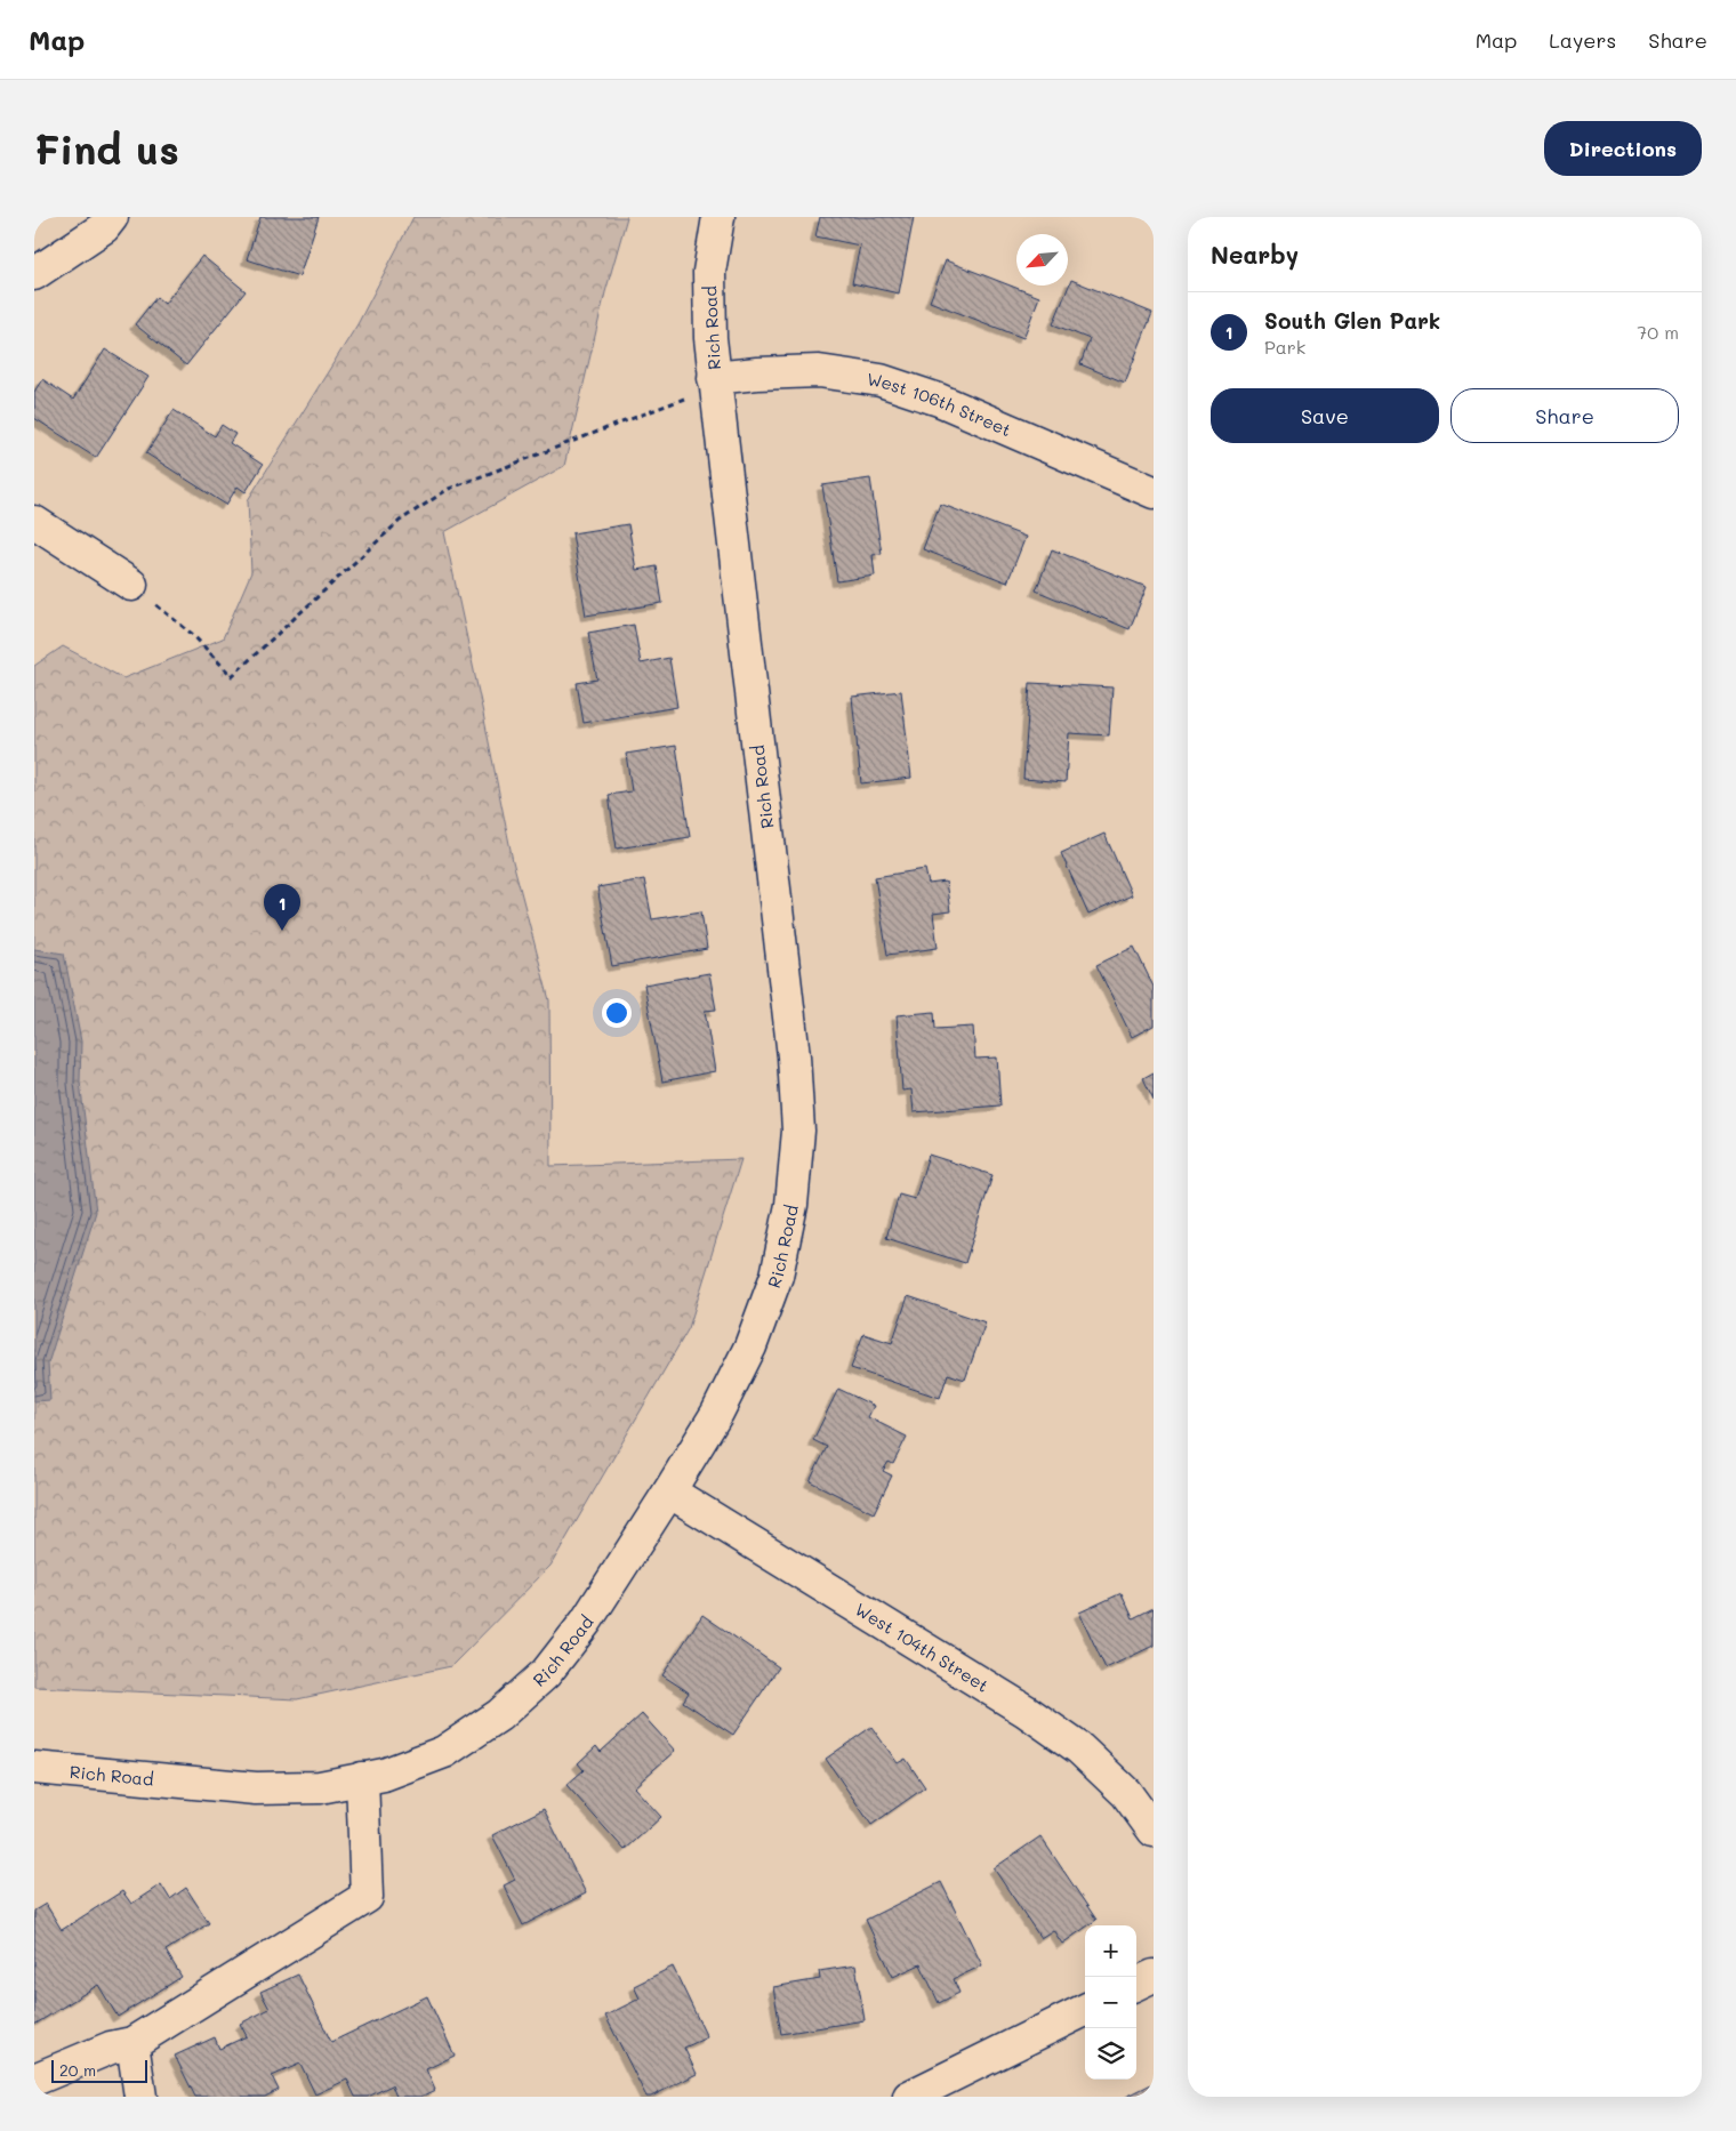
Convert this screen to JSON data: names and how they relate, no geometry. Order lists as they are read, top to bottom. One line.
{"streets":{"street":["Rich Road","West 106th Street","West 104th Street"]},"crossings":[["Rich Road","West 106th Street"],["Rich Road","West 104th Street"]],"scale_bar":"20 m","north":"bottom left","page":{"header":"Map","nav":["Map","Layers","Share"],"buttons":["Directions",["Save","Share"]],"title":"Find us","heading":"Nearby","list":[{"mark":"1","name":"South Glen Park","note":"Park","value":"70 m"}],"pins":"1","map_buttons":["+","−"],"scale":"20 m"}}
